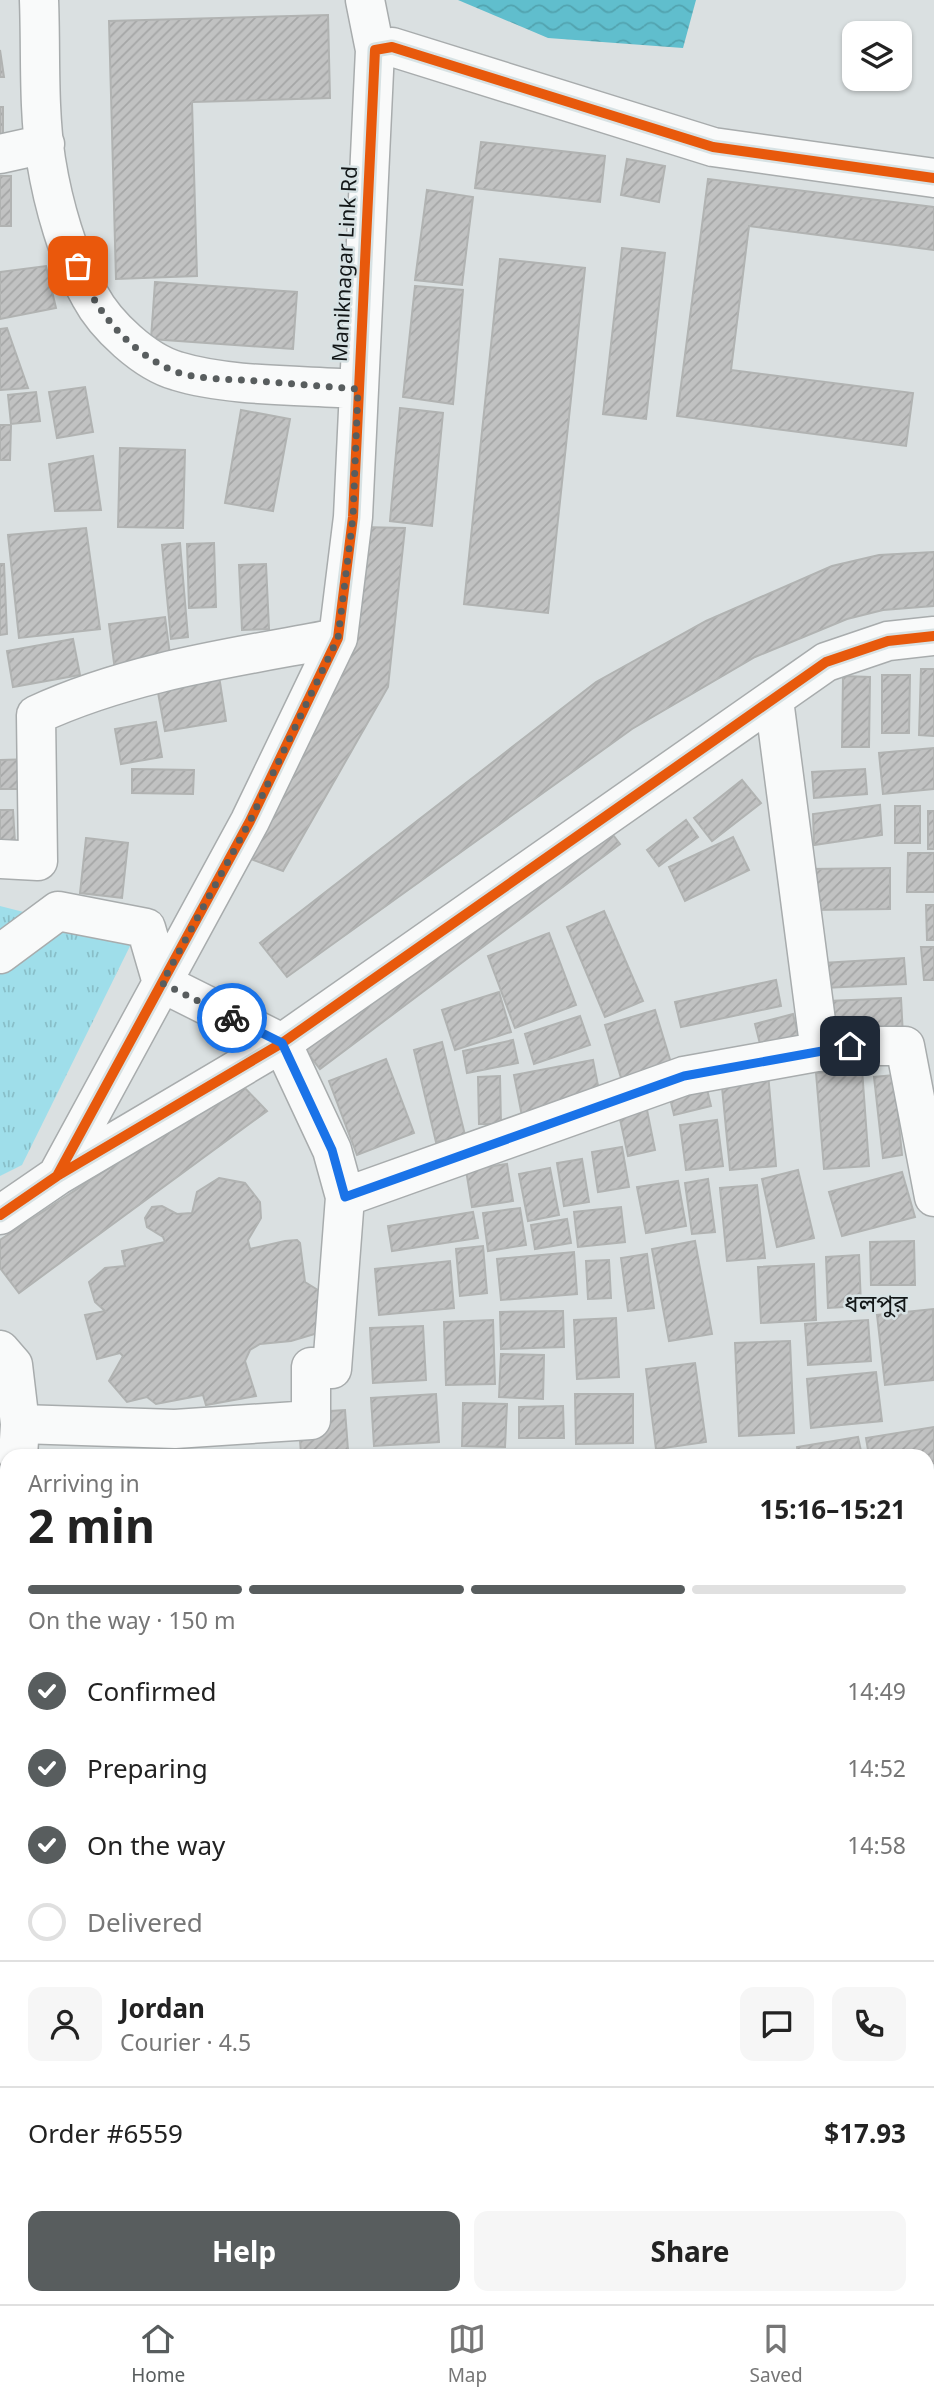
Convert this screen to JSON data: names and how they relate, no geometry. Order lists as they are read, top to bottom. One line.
{"streets":{"street":["Maniknagar Link Rd"]},"districts":["ধলপুর"],"page":{"heading":["2 min","Arriving in","15:16–15:21"],"panel":["Jordan","Courier · 4.5","Order #6559","$17.93"],"bar":"On the way · 150 m","list":[["Confirmed","14:49"],["Preparing","14:52"],["On the way","14:58"],"Delivered"],"buttons":["Help","Share"],"tabs":["Home","Map","Saved"]}}
